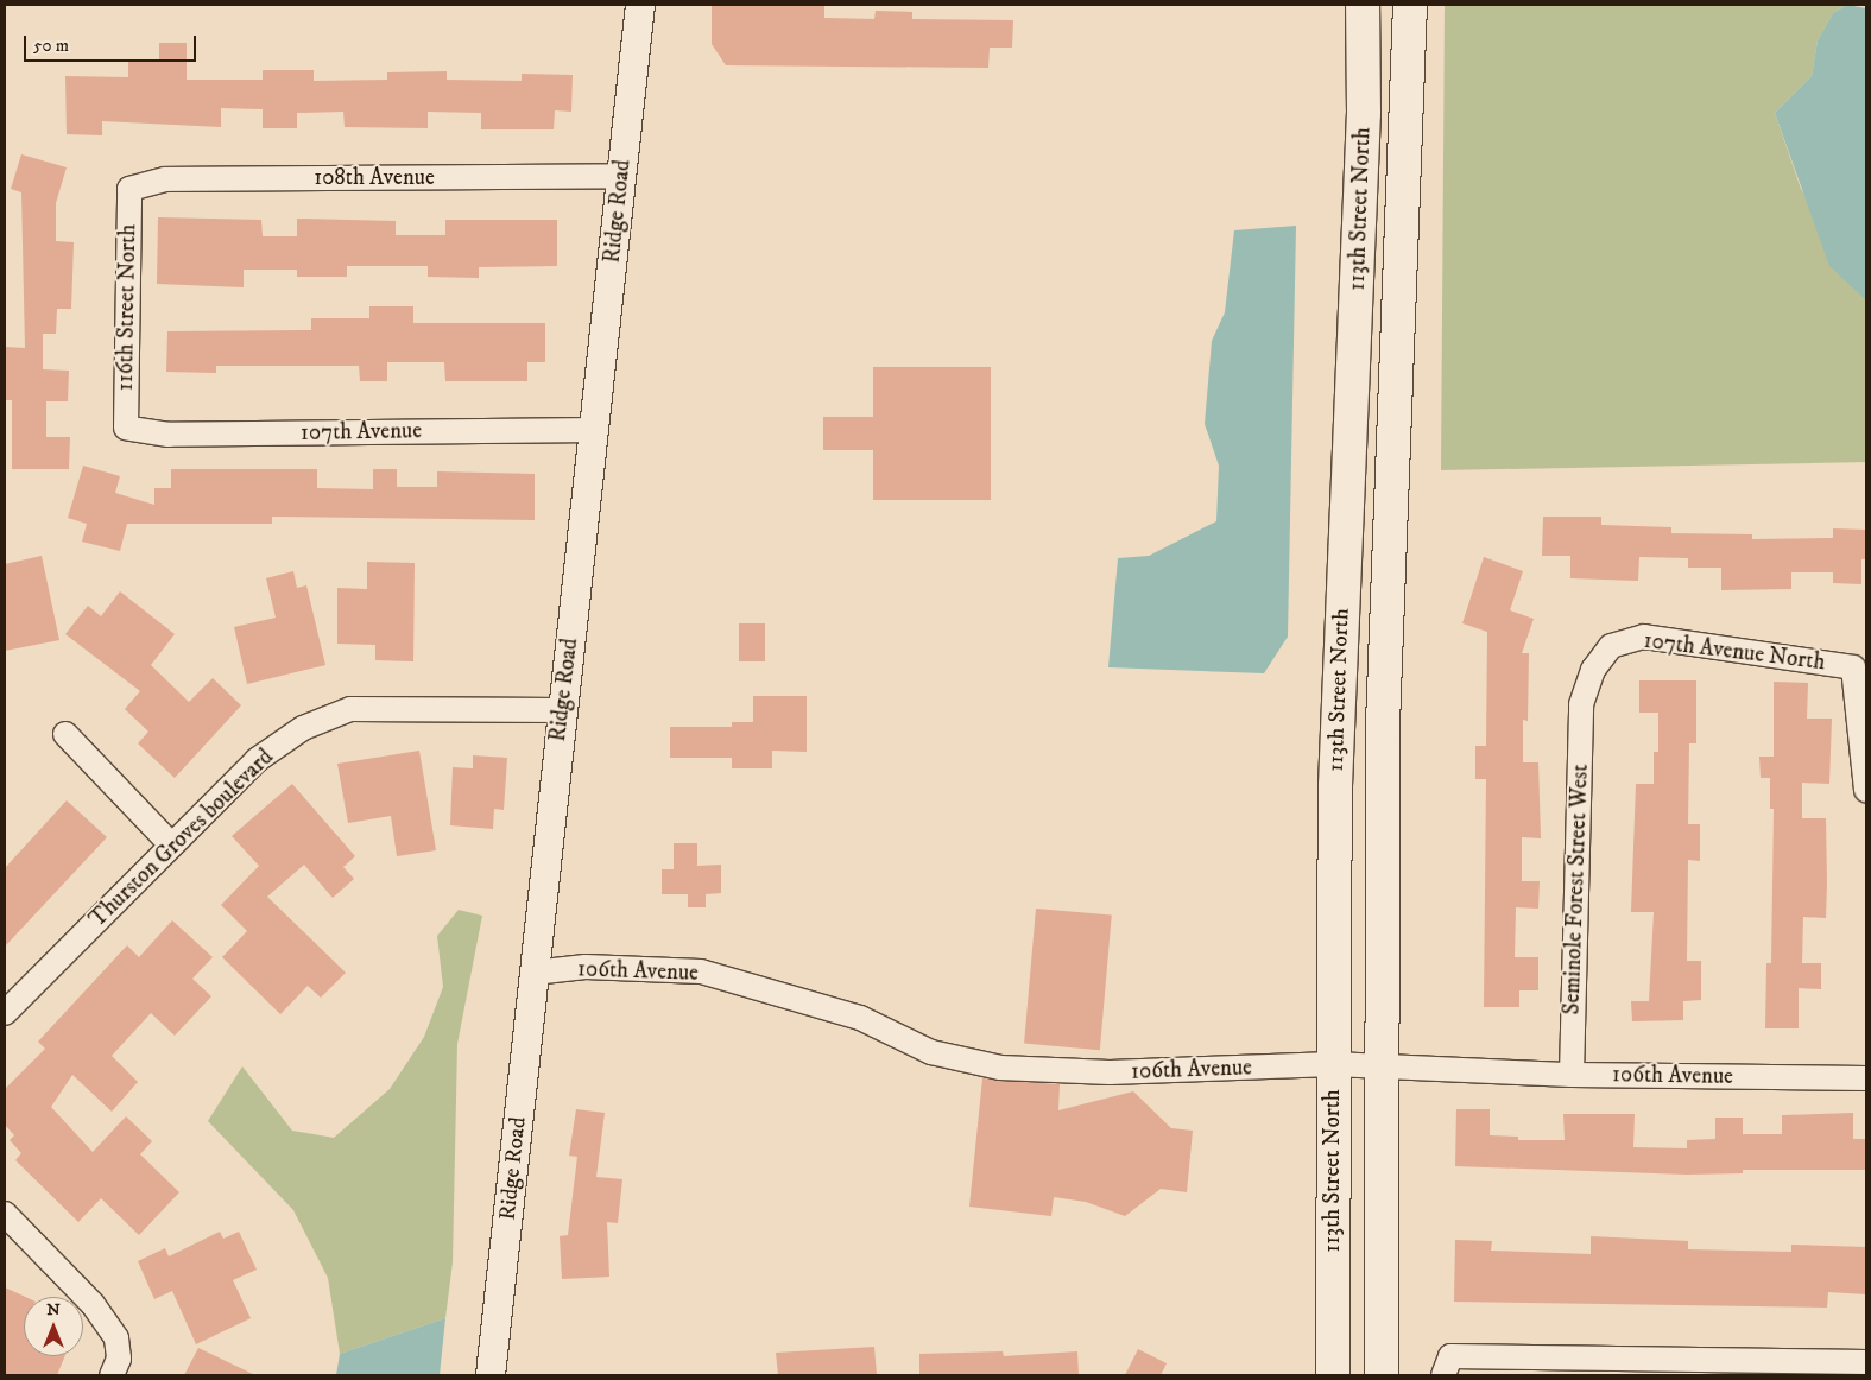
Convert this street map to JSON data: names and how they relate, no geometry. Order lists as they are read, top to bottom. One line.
{"streets":{"main road":["113th Street North"],"street":["108th Avenue","Ridge Road","116th Street North","107th Avenue","107th Avenue North","Thurston Groves boulevard","Seminole Forest Street West","106th Avenue"]},"crossings":[["108th Avenue","Ridge Road"],["108th Avenue","116th Street North"],["113th Street North","106th Avenue"],["Ridge Road","107th Avenue"],["Ridge Road","Thurston Groves boulevard"],["Ridge Road","106th Avenue"],["116th Street North","107th Avenue"],["107th Avenue North","Seminole Forest Street West"],["Seminole Forest Street West","106th Avenue"]],"scale_bar":"50 m","north":"top"}
